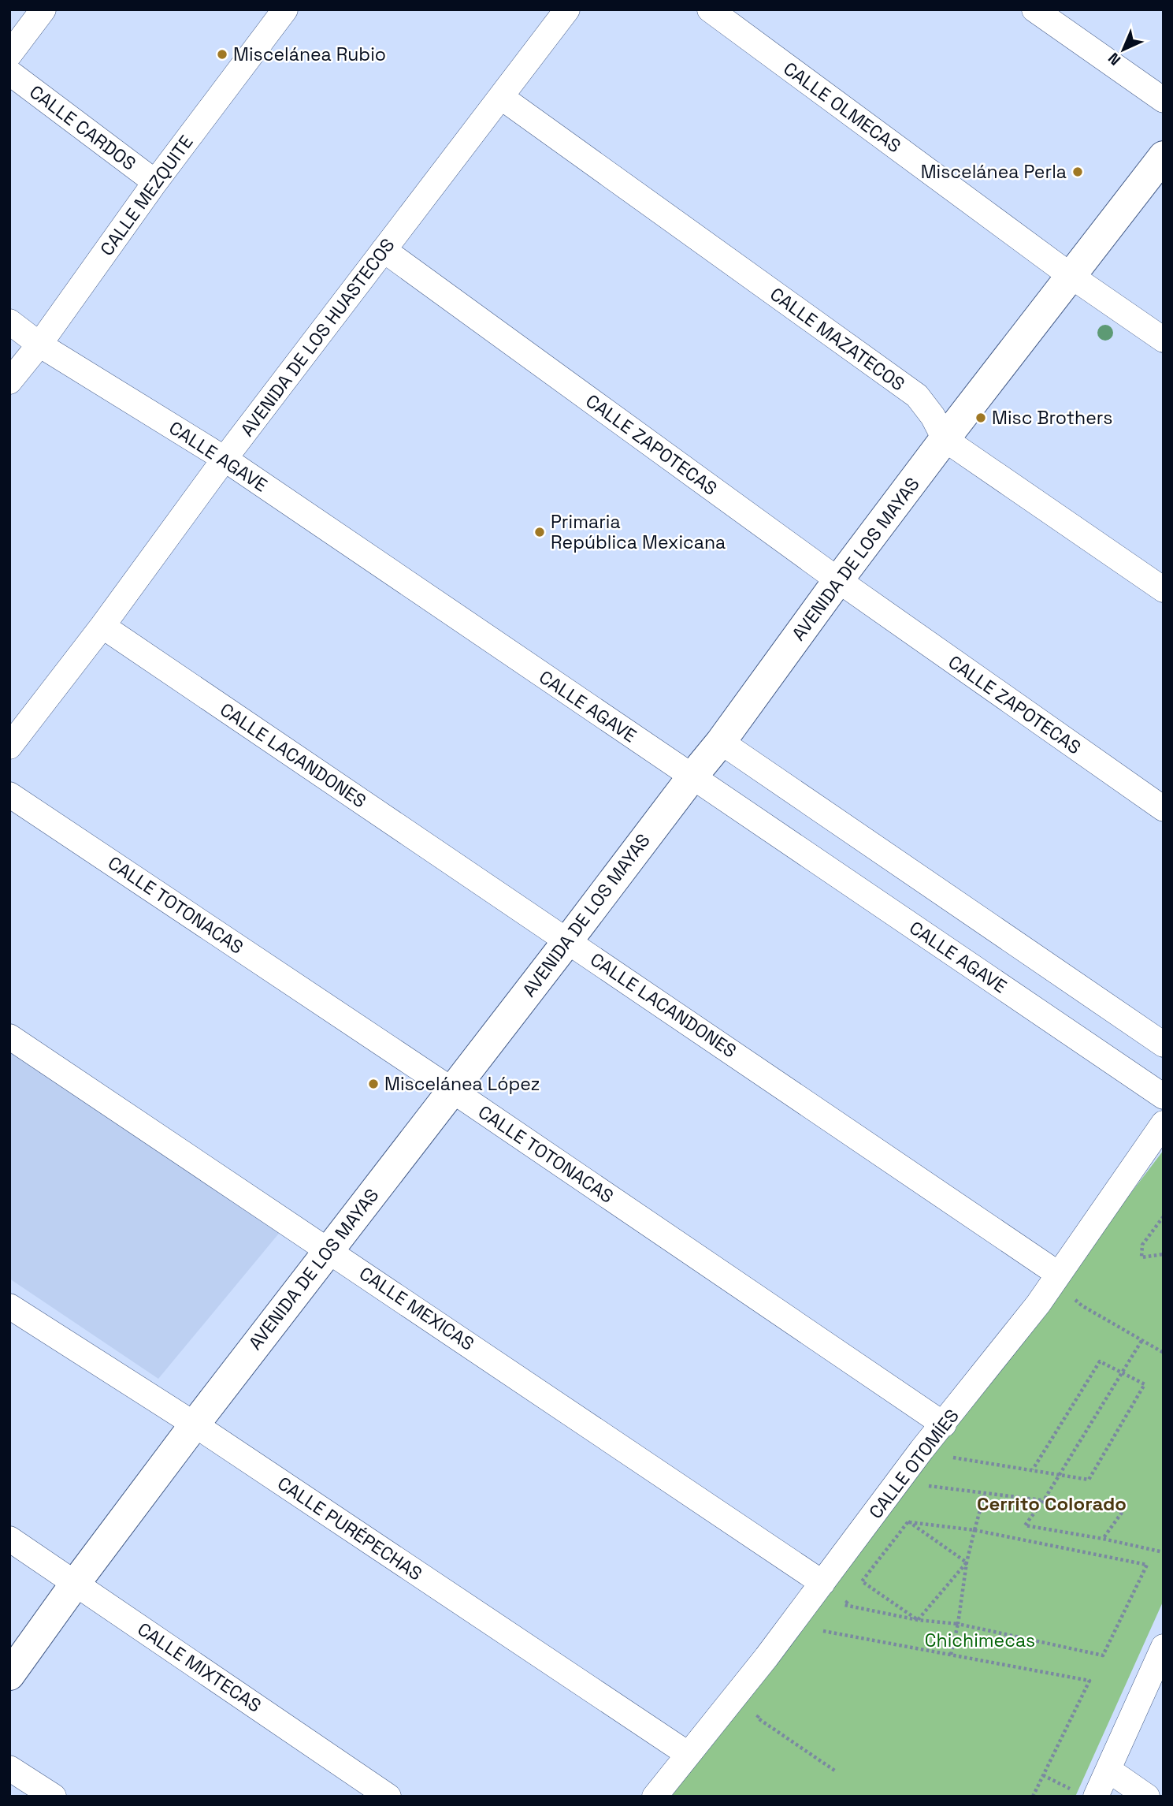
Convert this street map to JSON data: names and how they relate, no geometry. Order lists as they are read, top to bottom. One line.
{"streets":{"street":["CALLE OLMECAS","CALLE CARDOS","CALLE MEZQUITE","AVENIDA DE LOS HUASTECOS","CALLE MAZATECOS","CALLE ZAPOTECAS","CALLE AGAVE","AVENIDA DE LOS MAYAS","CALLE LACANDONES","CALLE TOTONACAS","CALLE MEXICAS","CALLE OTOMÍES","CALLE PURÉPECHAS","CALLE MIXTECAS"]},"crossings":[["CALLE OLMECAS","AVENIDA DE LOS MAYAS"],["CALLE CARDOS","CALLE MEZQUITE"],["CALLE MEZQUITE","CALLE AGAVE"],["AVENIDA DE LOS HUASTECOS","CALLE MAZATECOS"],["AVENIDA DE LOS HUASTECOS","CALLE ZAPOTECAS"],["AVENIDA DE LOS HUASTECOS","CALLE AGAVE"],["AVENIDA DE LOS HUASTECOS","CALLE LACANDONES"],["CALLE MAZATECOS","AVENIDA DE LOS MAYAS"],["CALLE ZAPOTECAS","AVENIDA DE LOS MAYAS"],["CALLE AGAVE","AVENIDA DE LOS MAYAS"],["AVENIDA DE LOS MAYAS","CALLE LACANDONES"],["AVENIDA DE LOS MAYAS","CALLE TOTONACAS"],["AVENIDA DE LOS MAYAS","CALLE MEXICAS"],["AVENIDA DE LOS MAYAS","CALLE PURÉPECHAS"],["AVENIDA DE LOS MAYAS","CALLE MIXTECAS"],["CALLE LACANDONES","CALLE OTOMÍES"],["CALLE TOTONACAS","CALLE OTOMÍES"],["CALLE MEXICAS","CALLE OTOMÍES"],["CALLE OTOMÍES","CALLE PURÉPECHAS"]],"districts":["Cerrito Colorado"],"parks":["Chichimecas"],"places":["Miscelánea Rubio","Miscelánea Perla","Misc Brothers","Primaria República Mexicana","Miscelánea López"],"north":"bottom left"}
